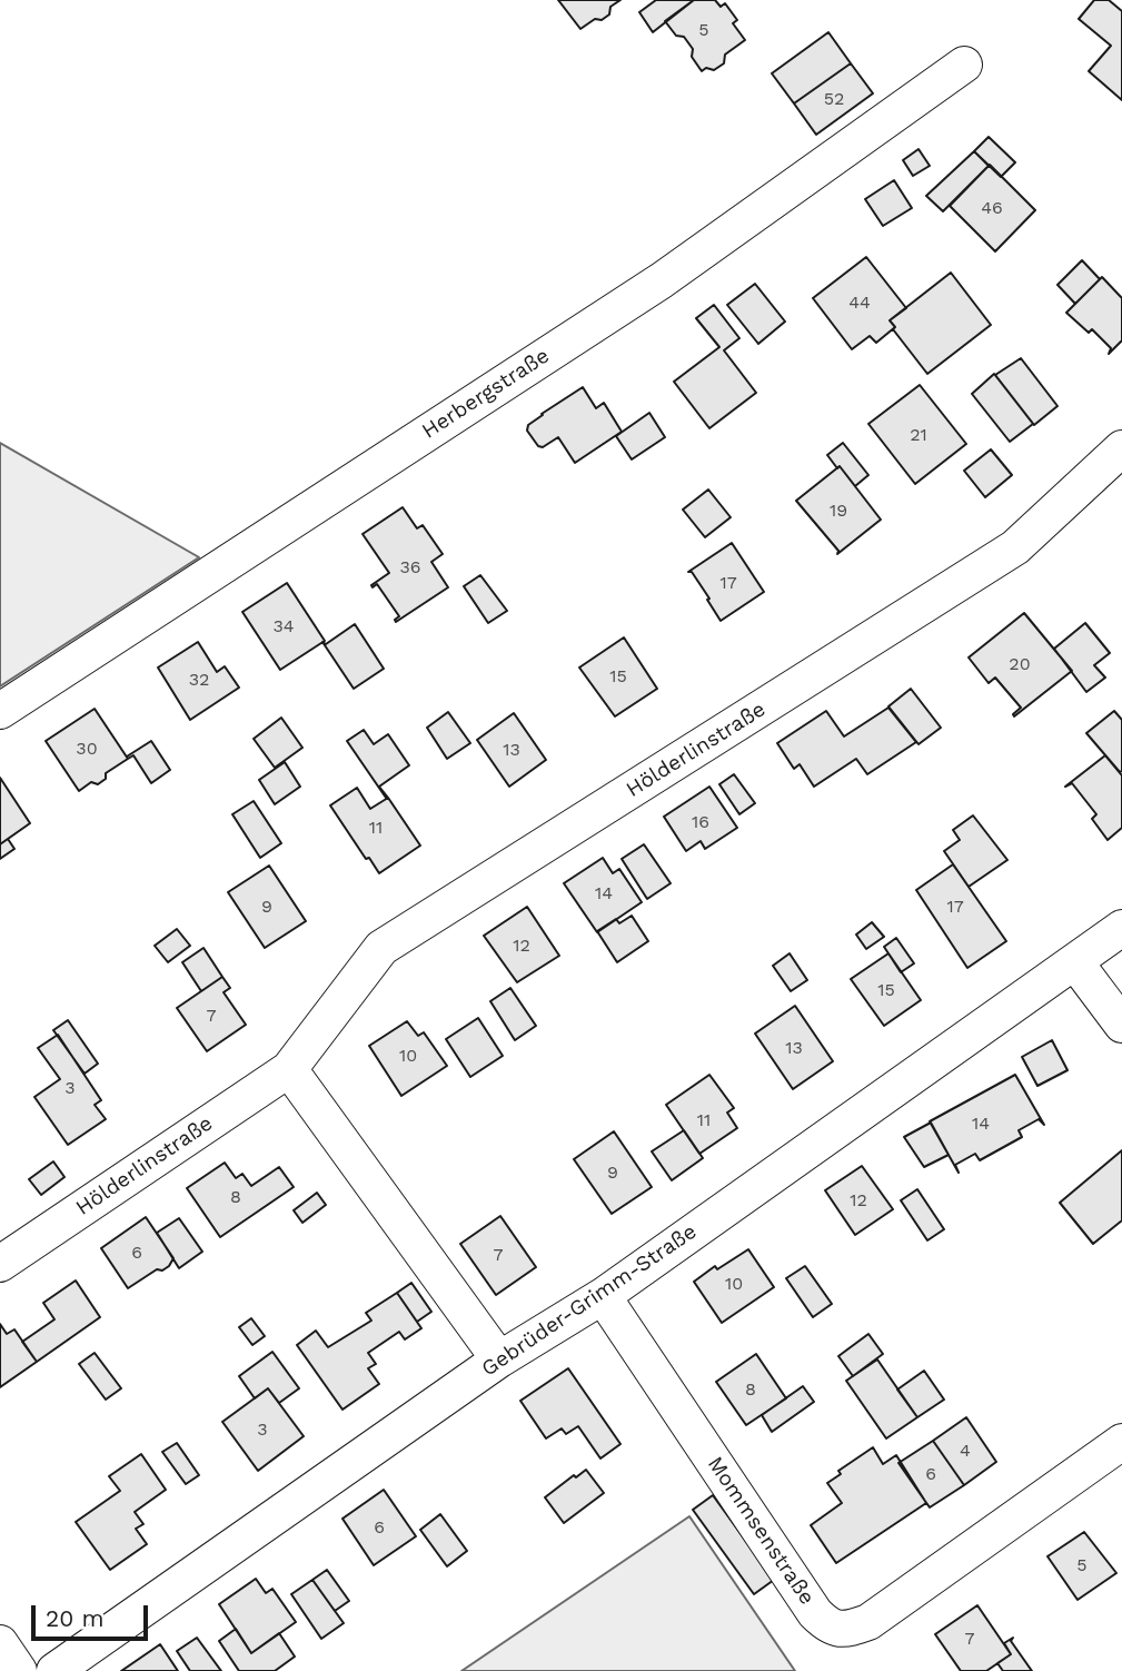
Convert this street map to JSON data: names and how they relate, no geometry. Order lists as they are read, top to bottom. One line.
{"streets":{"street":["Herbergstraße","Hölderlinstraße","Gebrüder-Grimm-Straße","Mommsenstraße"]},"crossings":[["Gebrüder-Grimm-Straße","Mommsenstraße"]],"house_numbers":["5","52","46","44","21","19","36","17","34","20","15","32","30","13","16","11","14","9","17","12","15","7","13","10","3","11","14","9","8","12","6","7","10","8","3","4","6","6","5","7"],"scale_bar":"20 m"}
